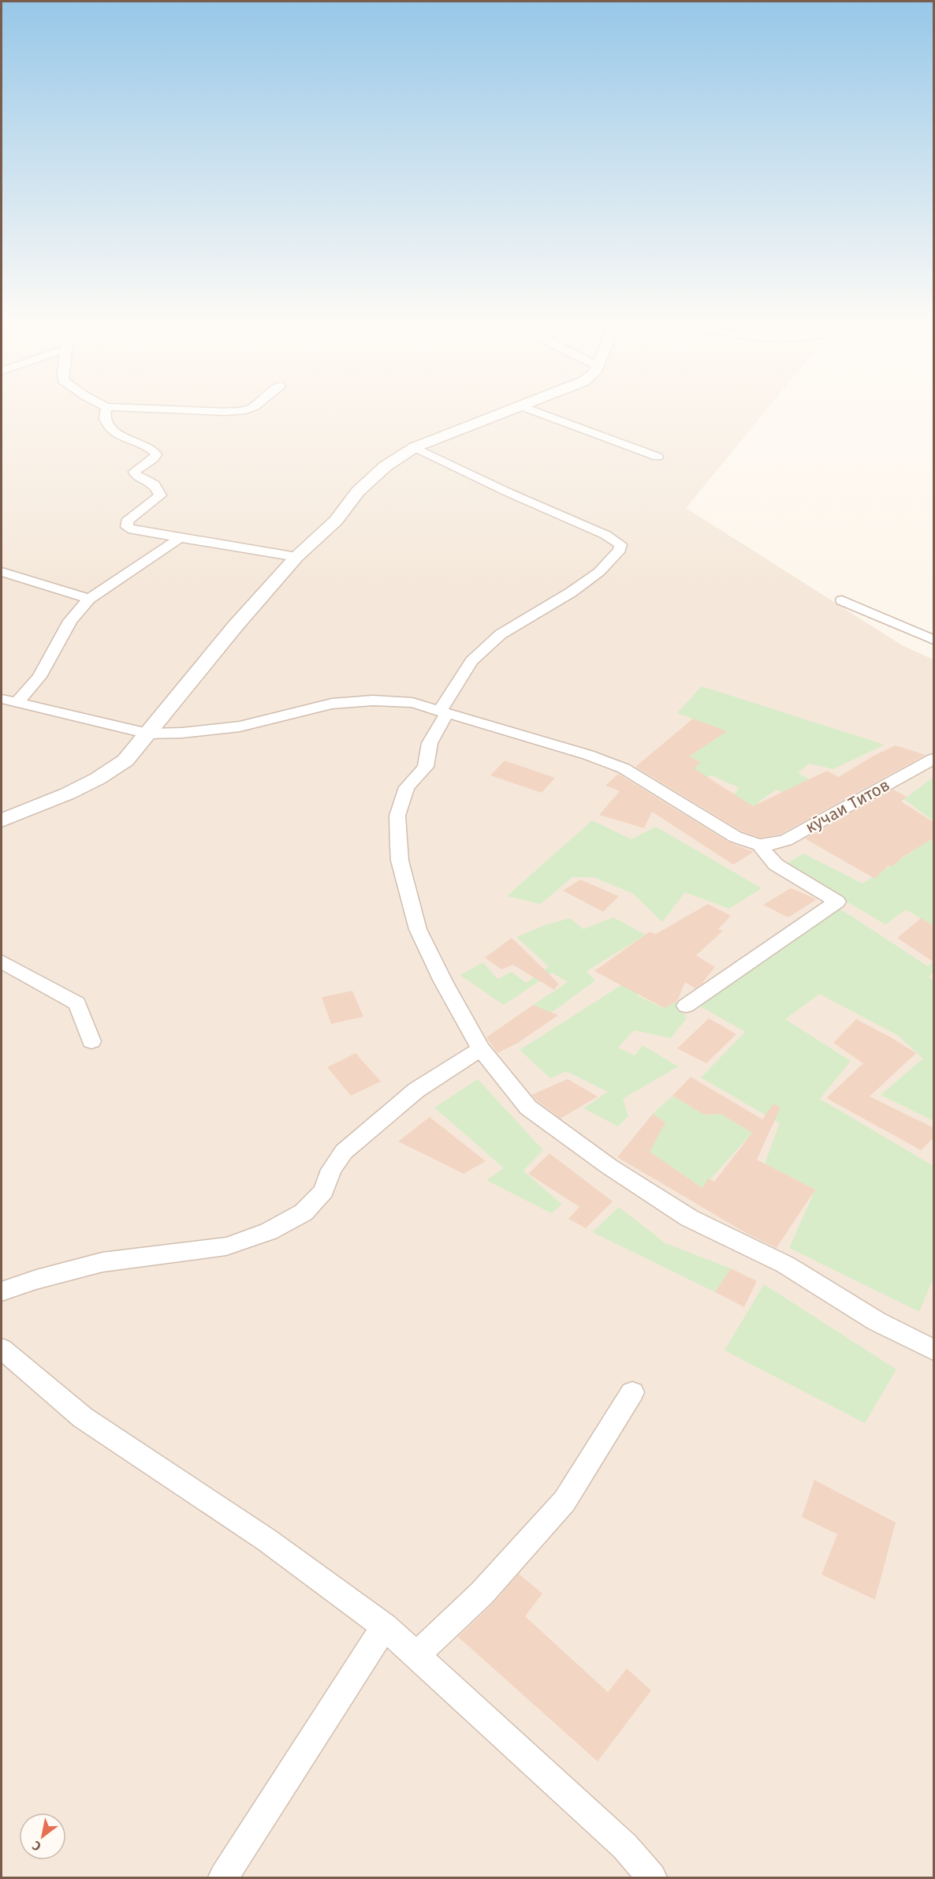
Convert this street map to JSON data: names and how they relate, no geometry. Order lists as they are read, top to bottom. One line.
{"streets":{"street":["кӯчаи Титов"]},"north":"bottom left"}
